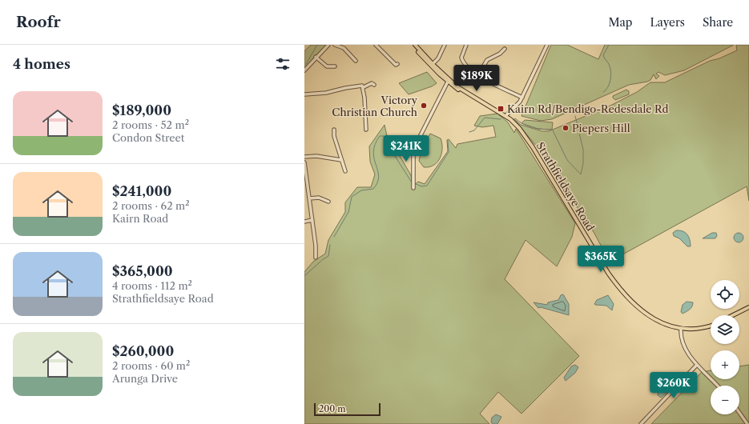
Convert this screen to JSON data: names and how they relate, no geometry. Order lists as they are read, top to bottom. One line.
{"streets":{"main road":["Strathfieldsaye Road"]},"places":{"other":["Victory Christian Church","Piepers Hill"],"transit":["Kairn Rd/Bendigo-Redesdale Rd"]},"scale_bar":"200 m","page":{"header":"Roofr","nav":["Map","Layers","Share"],"heading":"4 homes","price":["$189K","$241K","$365K","$260K"],"list":[{"name":"$189,000","note":"2 rooms · 52 m² · Condon Street"},{"name":"$241,000","note":"2 rooms · 62 m² · Kairn Road"},{"name":"$365,000","note":"4 rooms · 112 m² · Strathfieldsaye Road"},{"name":"$260,000","note":"2 rooms · 60 m² · Arunga Drive"}],"map_buttons":["+","−"],"scale":"200 m"}}
